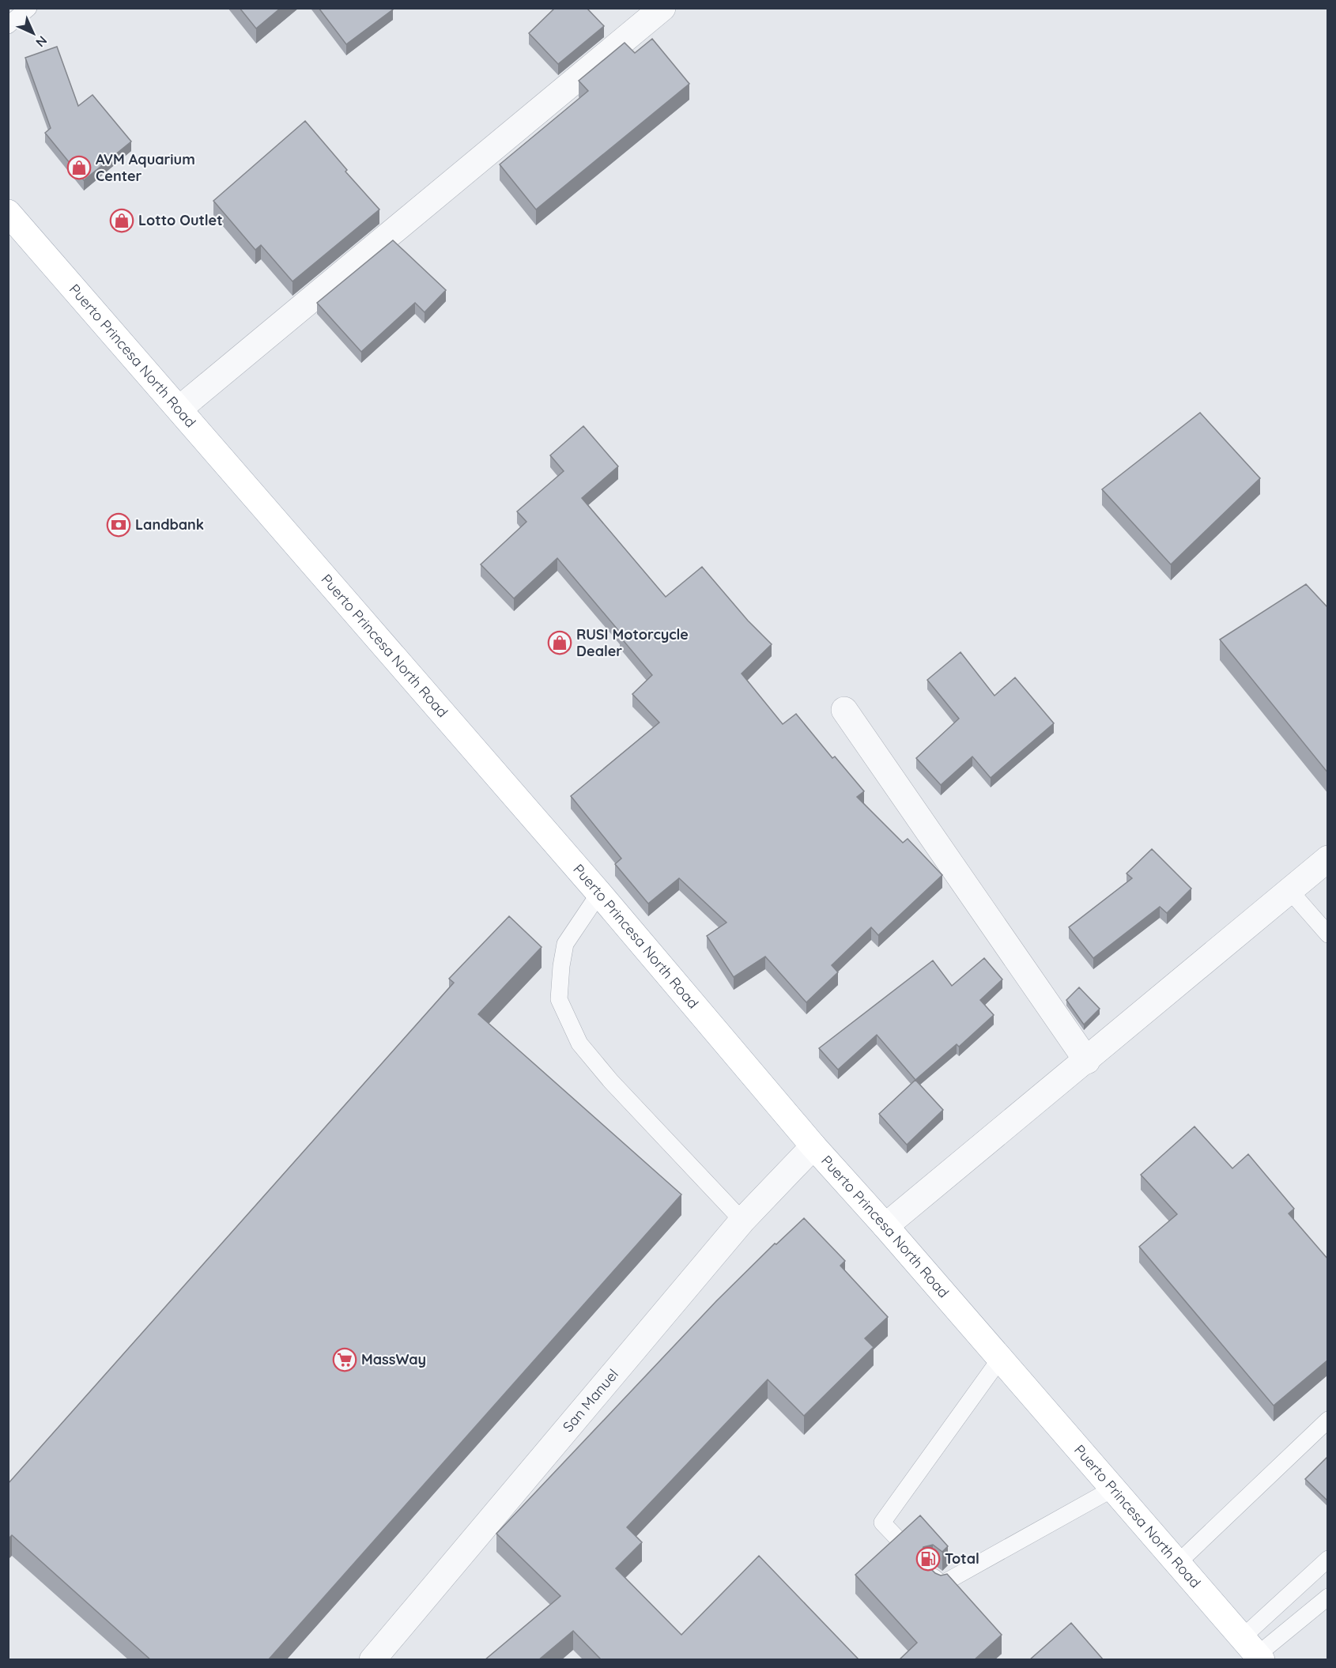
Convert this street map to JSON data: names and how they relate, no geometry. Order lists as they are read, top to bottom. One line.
{"streets":{"main road":["Puerto Princesa North Road"],"street":["San Manuel"]},"crossings":[["Puerto Princesa North Road","San Manuel"]],"places":{"shop":["AVM Aquarium Center","Lotto Outlet","RUSI Motorcycle Dealer"],"bank":["Landbank"],"supermarket":["MassWay"],"fuel station":["Total"]},"north":"bottom right"}
